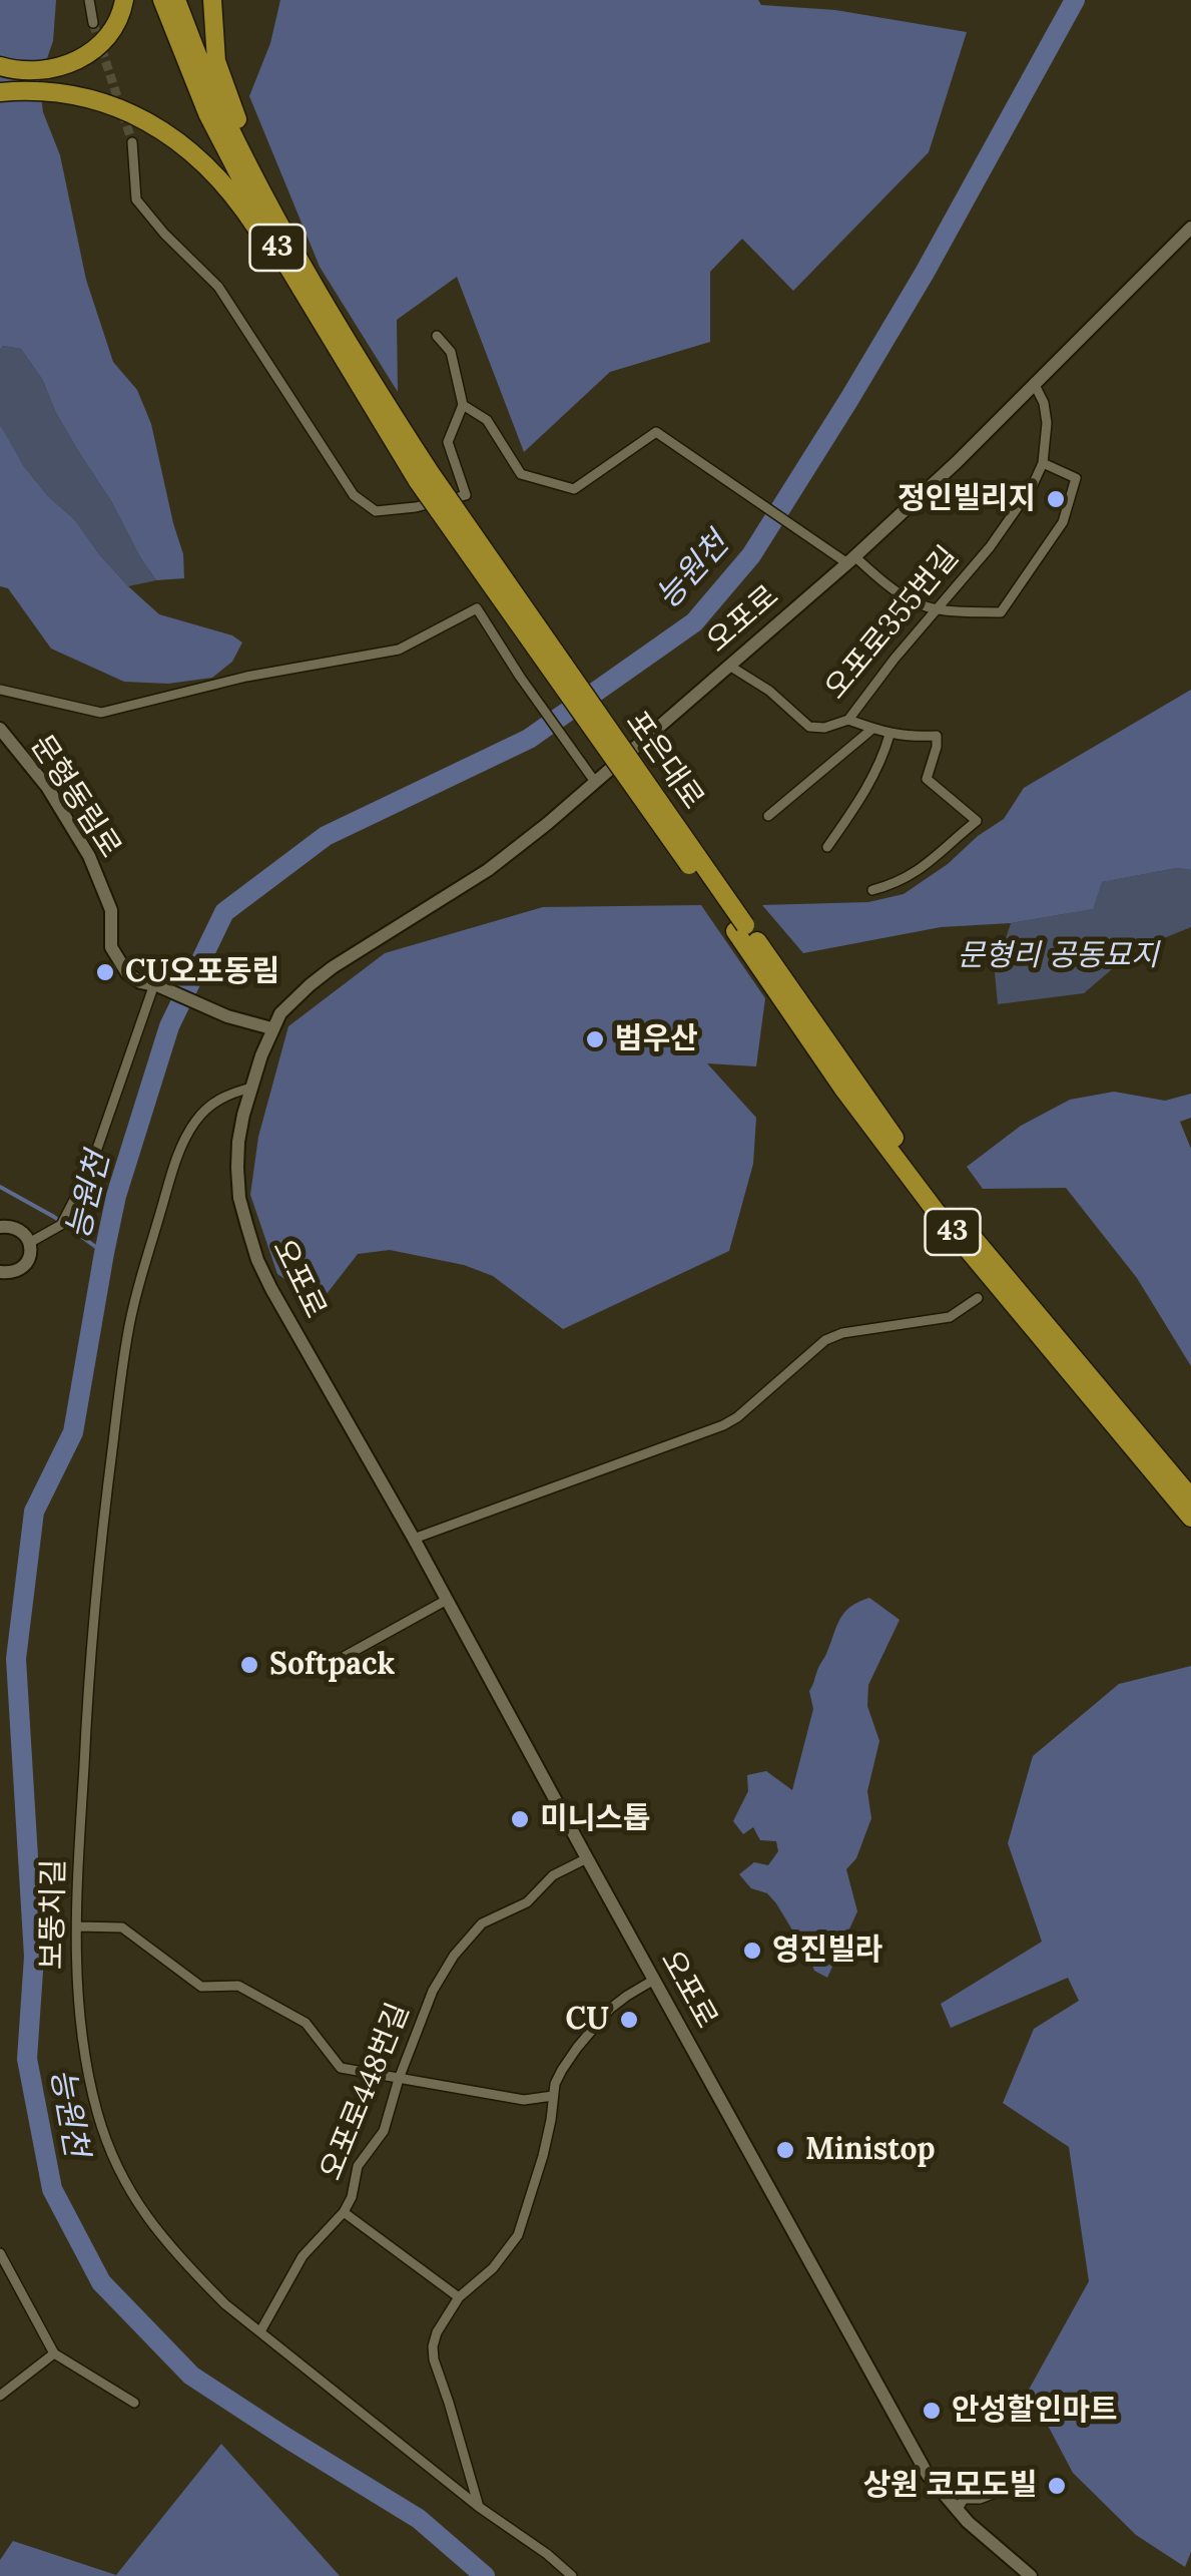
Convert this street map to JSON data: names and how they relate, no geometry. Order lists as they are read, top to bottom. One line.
{"streets":{"highway":["43"],"street":["오포로","오포로355번길","문형동림로","보뚱치길","오포로448번길"]},"crossings":[["오포로","오포로355번길"],["오포로","문형동림로"],["오포로","보뚱치길"],["오포로","오포로448번길"],["보뚱치길","오포로448번길"]],"water":["능원천"],"parks":["문형리 공동묘지"],"places":["정인빌리지","CU오포동림","범우산","Softpack","미니스톱","영진빌라","CU","Ministop","안성할인마트","상원 코모도빌"]}
